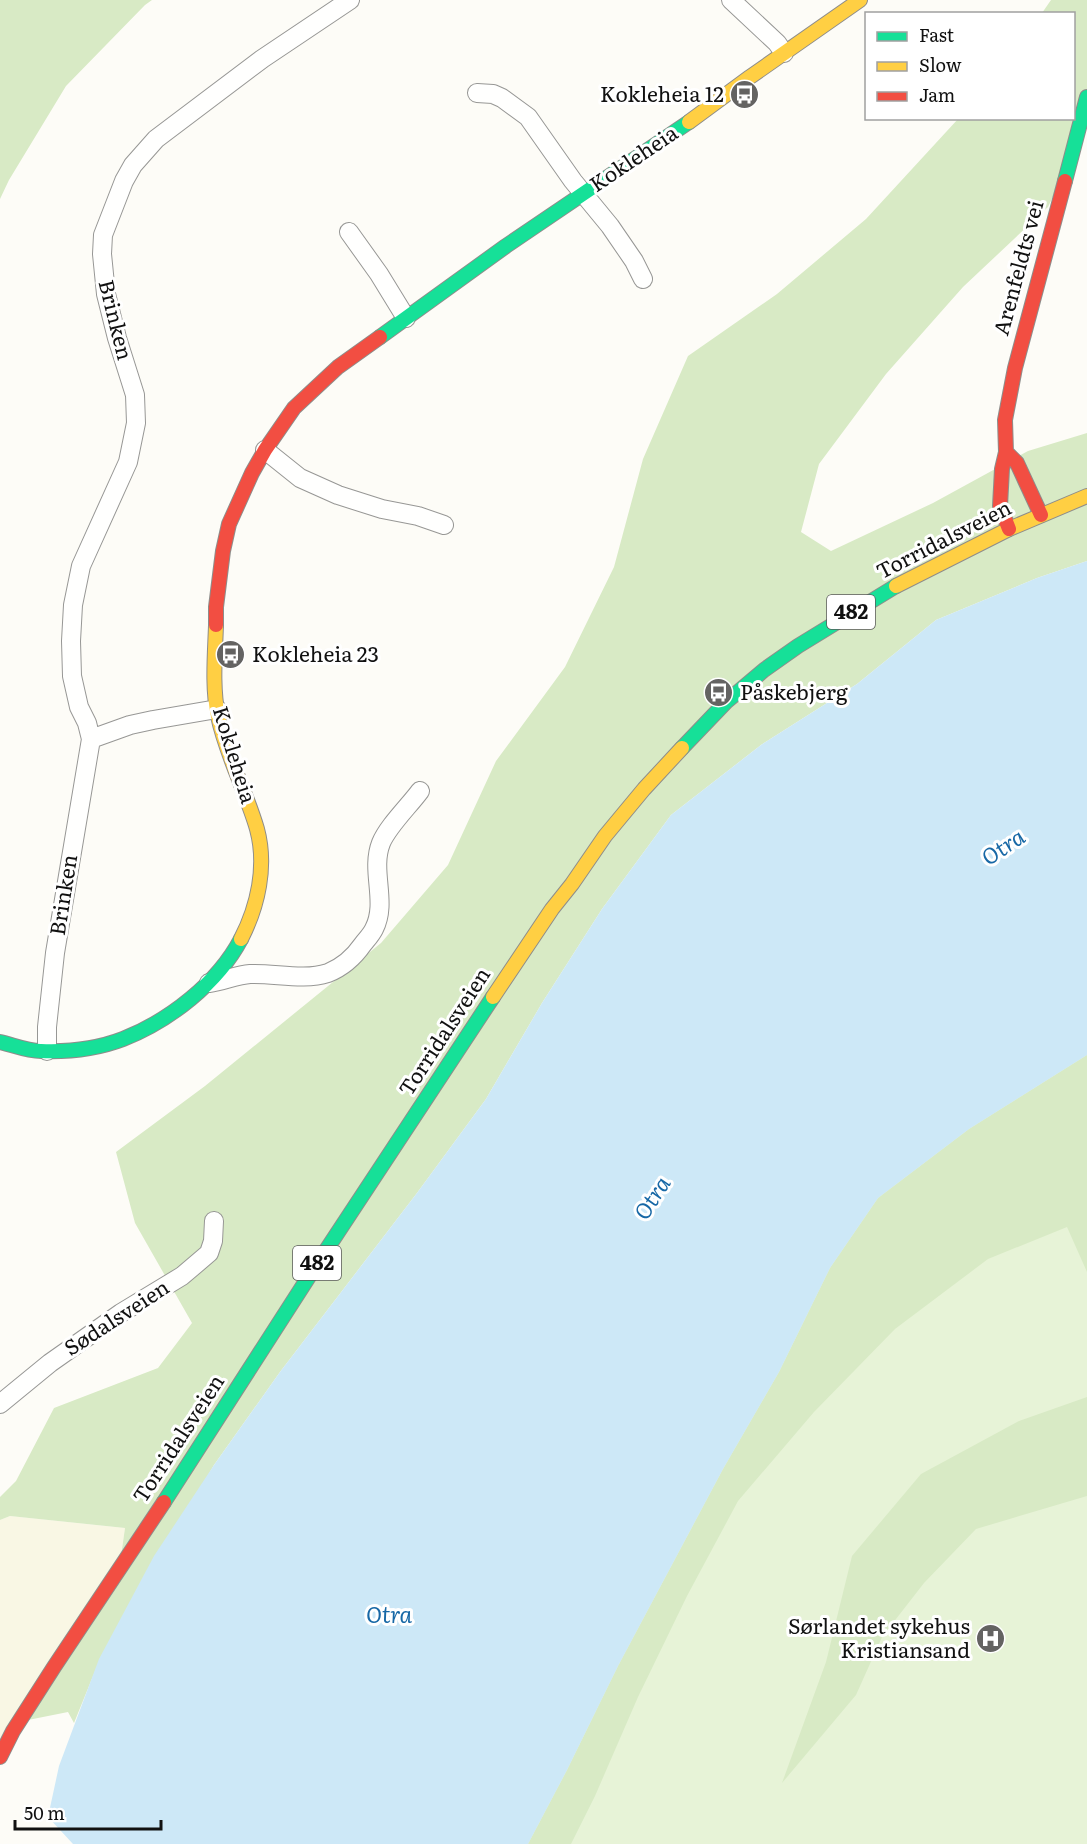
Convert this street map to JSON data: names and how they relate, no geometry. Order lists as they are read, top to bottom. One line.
{"streets":{"street":["Kokleheia","Arenfeldts vei","Brinken","Torridalsveien","482","Sødalsveien"]},"crossings":[["Kokleheia","Brinken"],["Arenfeldts vei","Torridalsveien"]],"water":["Otra"],"places":{"bus stop":["Kokleheia 12","Kokleheia 23","Påskebjerg"],"hospital":["Sørlandet sykehus Kristiansand"]},"legend":["Fast","Slow","Jam"],"scale_bar":"50 m"}
